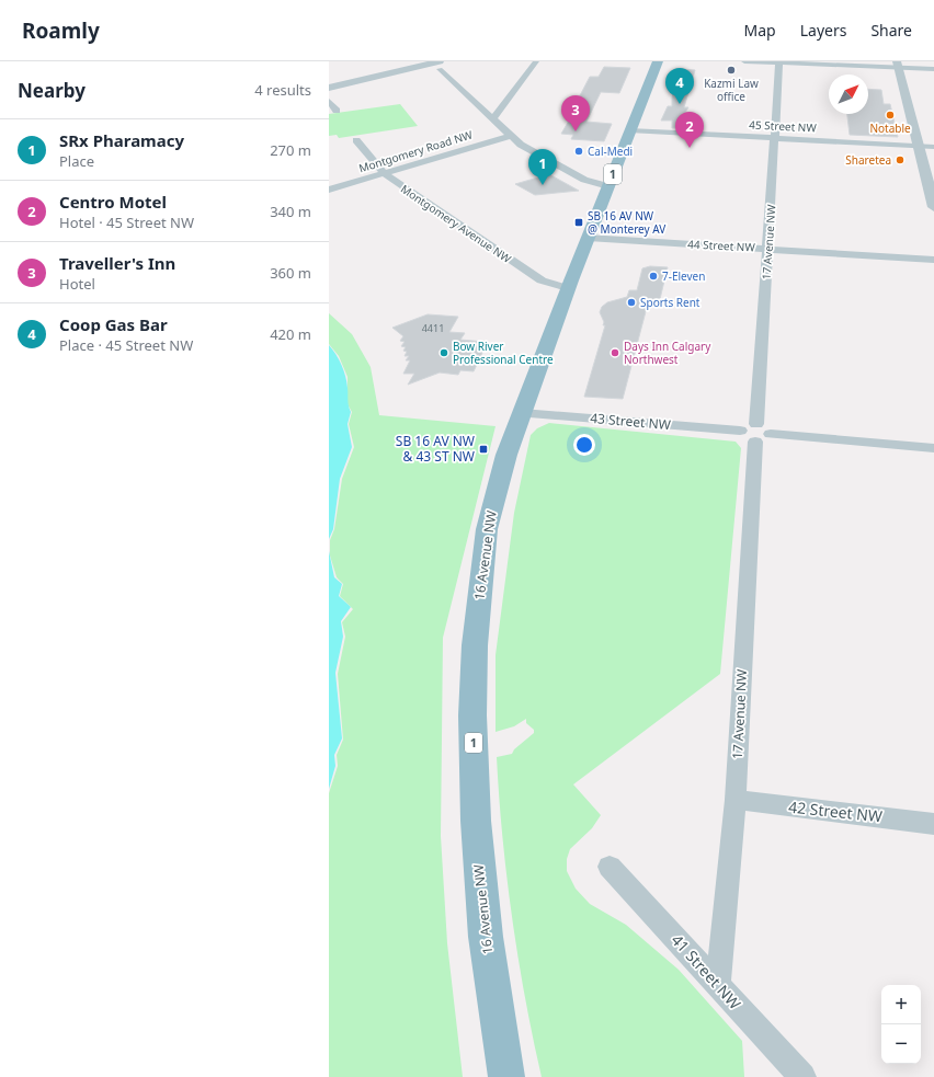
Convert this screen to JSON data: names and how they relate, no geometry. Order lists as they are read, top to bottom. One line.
{"streets":{"highway":["1","16 Avenue NW"],"street":["45 Street NW","Montgomery Road NW","Montgomery Avenue NW","17 Avenue NW","44 Street NW","43 Street NW","42 Street NW","41 Street NW"]},"crossings":[["45 Street NW","17 Avenue NW"],["45 Street NW","16 Avenue NW"],["Montgomery Road NW","Montgomery Avenue NW"],["Montgomery Avenue NW","16 Avenue NW"],["17 Avenue NW","44 Street NW"],["17 Avenue NW","43 Street NW"],["17 Avenue NW","42 Street NW"],["17 Avenue NW","41 Street NW"],["44 Street NW","16 Avenue NW"],["43 Street NW","16 Avenue NW"]],"places":{"other":["Kazmi Law office","Notable","Cal-Medi","Sharetea","7-Eleven","Sports Rent","Bow River Professional Centre","Days Inn Calgary Northwest"],"transit":["SB 16 AV NW @ Monterey AV","SB 16 AV NW & 43 ST NW"]},"house_numbers":["4411"],"north":"top right","page":{"header":"Roamly","nav":["Map","Layers","Share"],"heading":["Nearby","4 results"],"pins":["4","3","2","1"],"list":[{"mark":"1","name":"SRx Pharamacy","note":"Place","value":"270 m"},{"mark":"2","name":"Centro Motel","note":"Hotel · 45 Street NW","value":"340 m"},{"mark":"3","name":"Traveller's Inn","note":"Hotel","value":"360 m"},{"mark":"4","name":"Coop Gas Bar","note":"Place · 45 Street NW","value":"420 m"}],"map_buttons":["+","−"]}}
